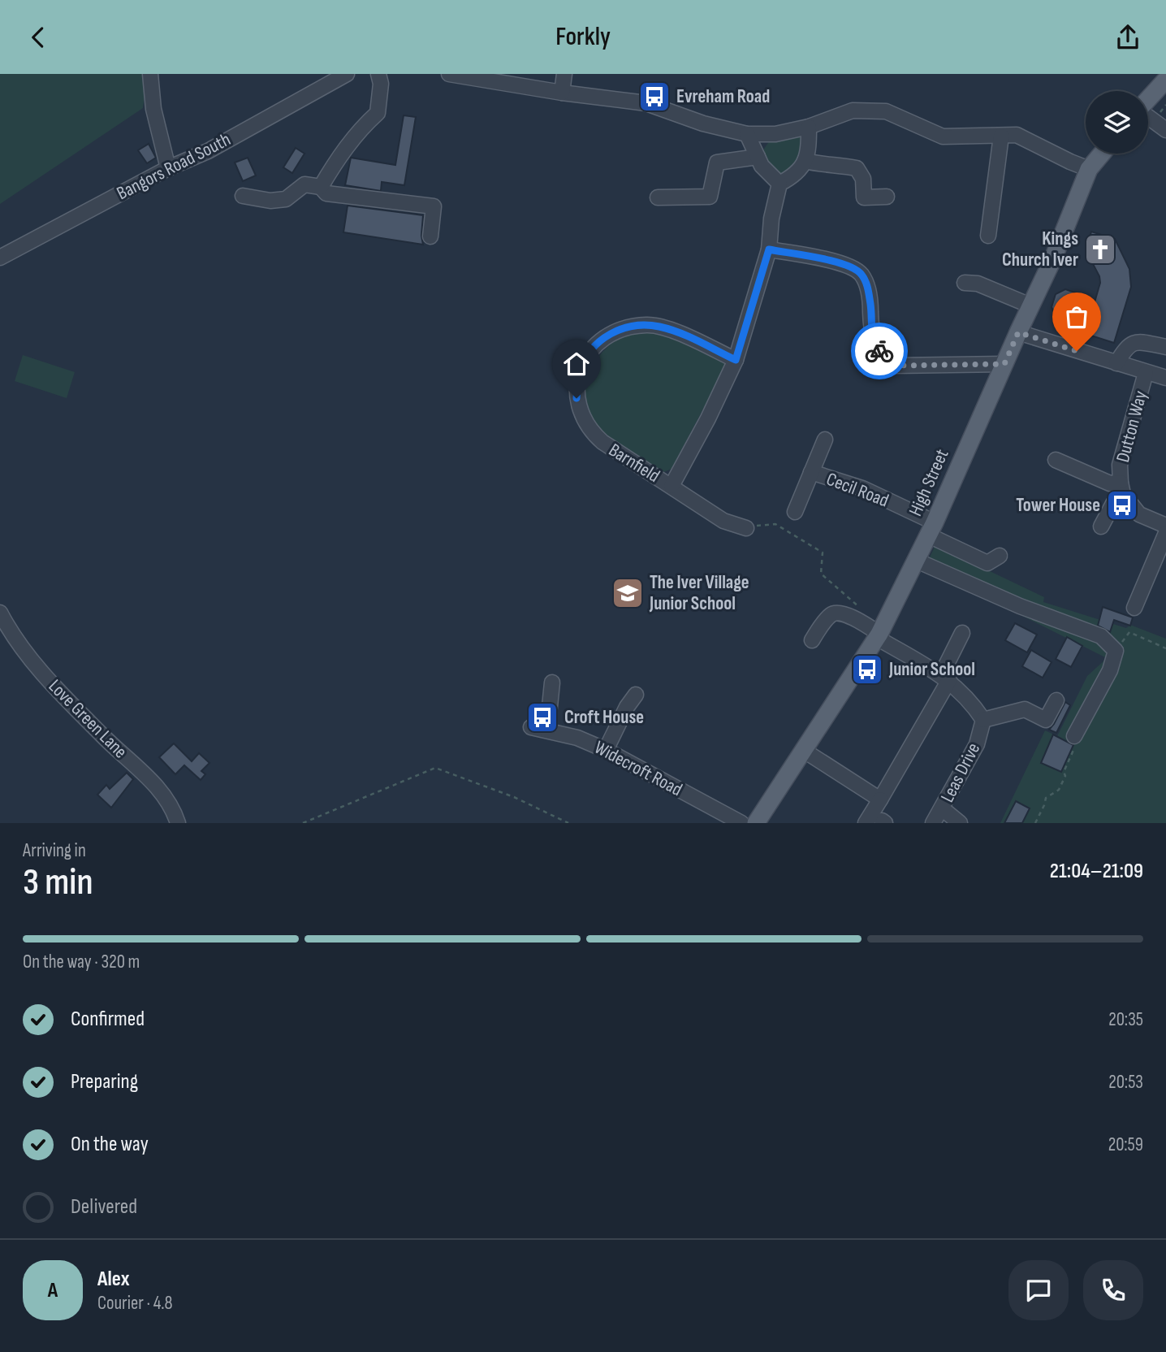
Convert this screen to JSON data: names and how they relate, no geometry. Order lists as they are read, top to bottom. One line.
{"streets":{"main road":["High Street"],"street":["Bangors Road South","Dutton Way","Barnfield","Cecil Road","Love Green Lane","Widecroft Road","Leas Drive"]},"crossings":[["High Street","Cecil Road"],["High Street","Leas Drive"]],"places":{"bus stop":["Evreham Road","Tower House","Junior School","Croft House"],"church":["Kings Church Iver"],"school or university":["The Iver Village Junior School"]},"page":{"header":"Forkly","heading":["3 min","Arriving in","21:04–21:09"],"panel":["Alex","Courier · 4.8"],"bar":"On the way · 320 m","list":[["Confirmed","20:35"],["Preparing","20:53"],["On the way","20:59"],"Delivered"],"round":"A"}}
